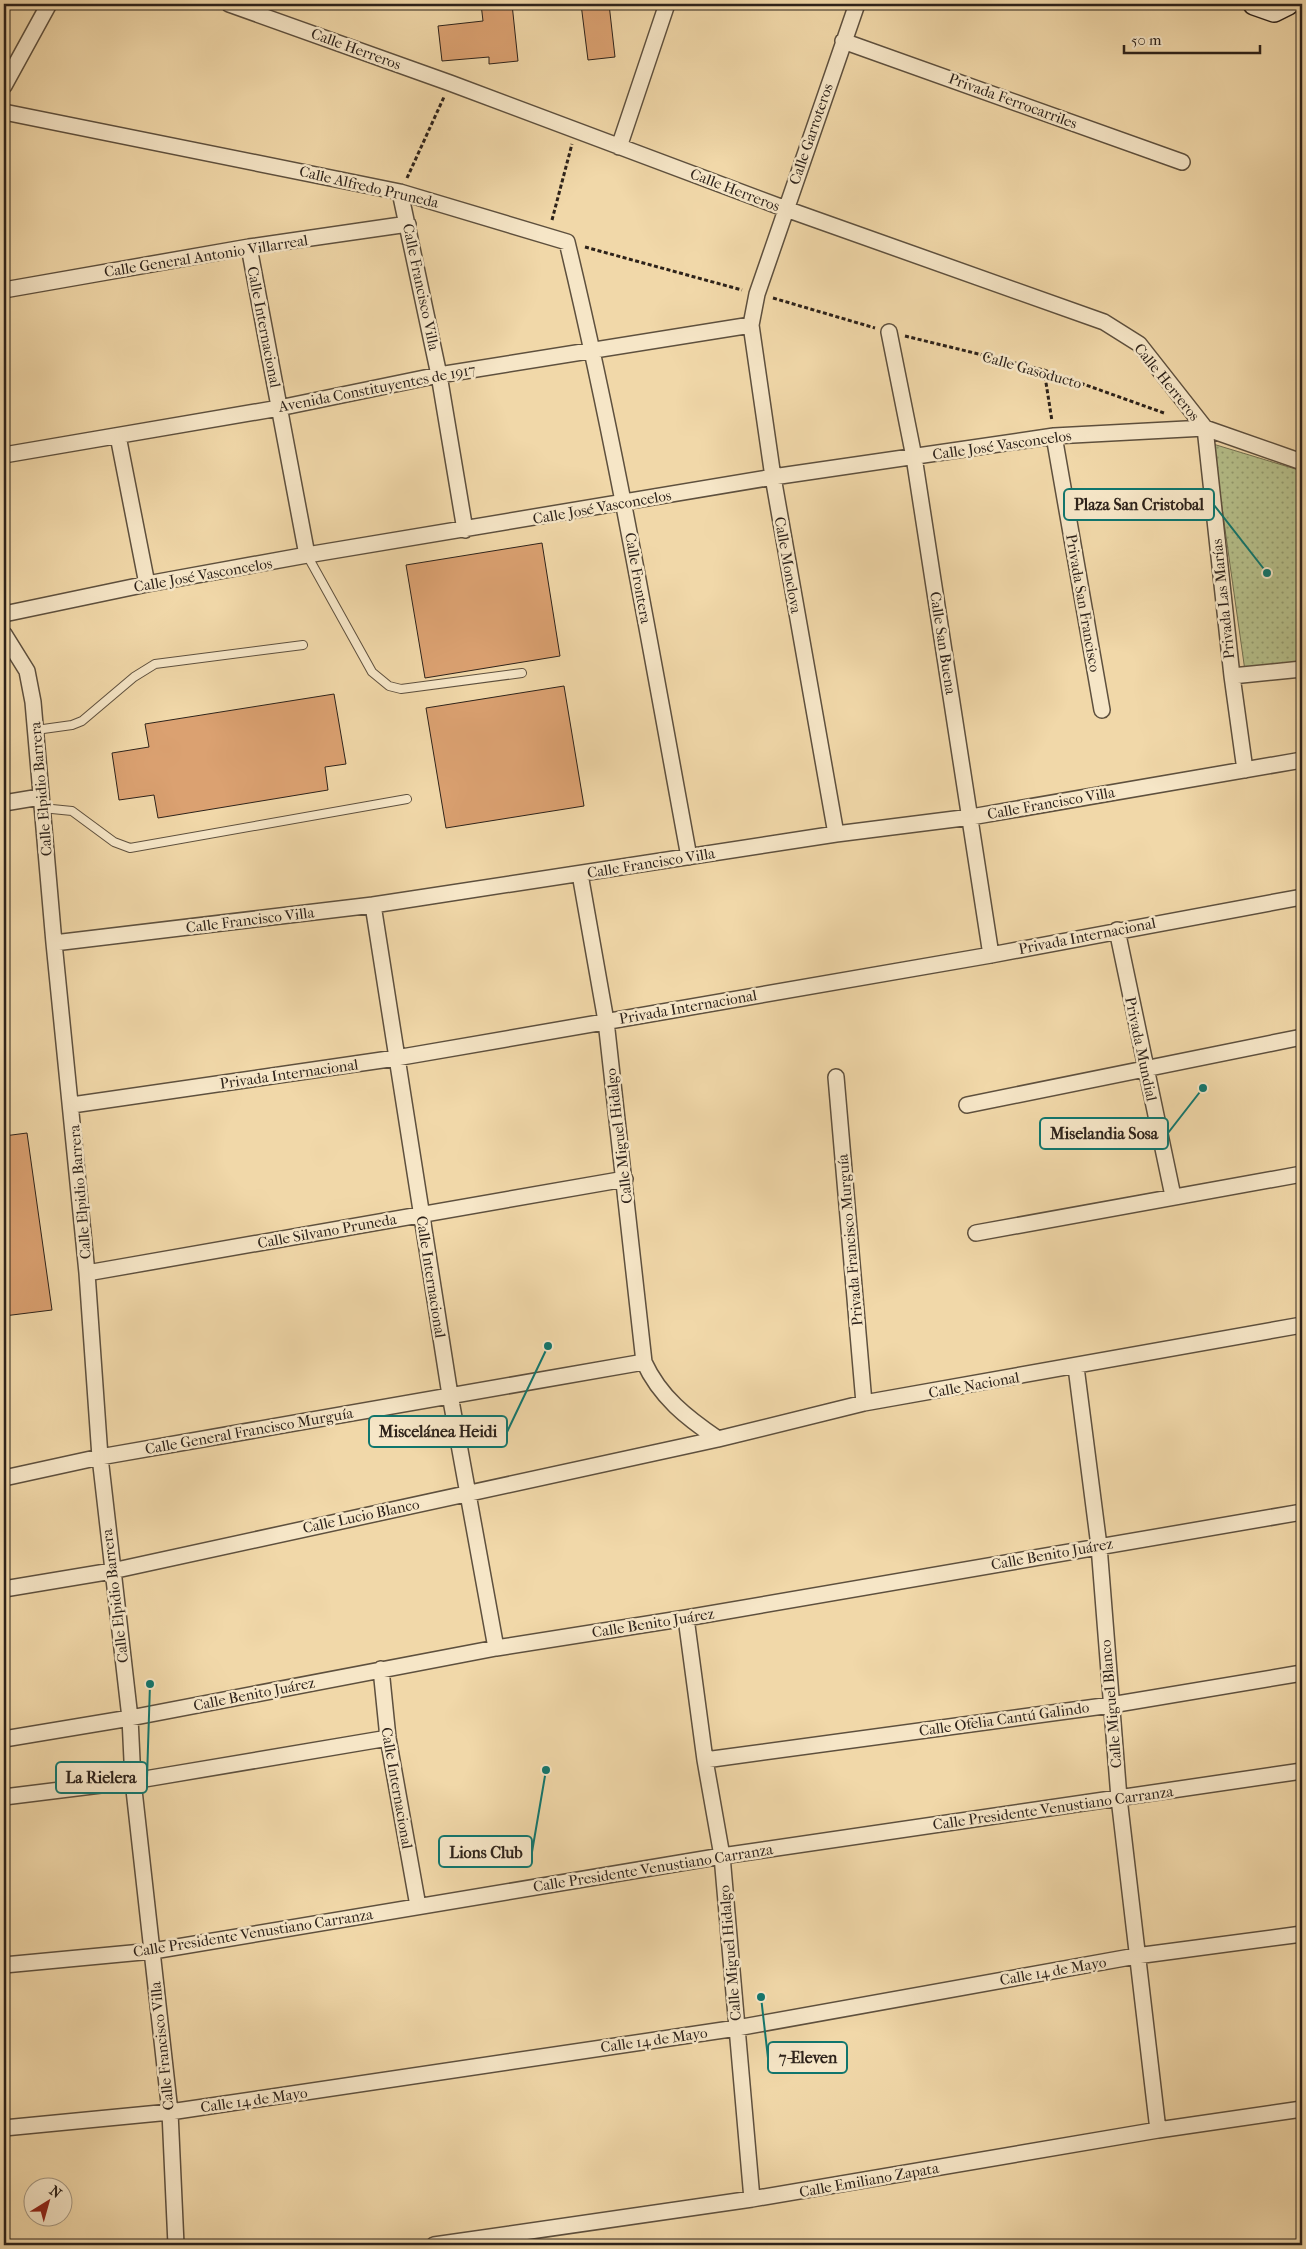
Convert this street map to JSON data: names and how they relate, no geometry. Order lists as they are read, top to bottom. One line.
{"streets":{"street":["Calle Herreros","Privada Ferrocarriles","Calle Garroteros","Calle Alfredo Pruneda","Calle General Antonio Villarreal","Calle Francisco Villa","Calle Internacional","Avenida Constituyentes de 1917","Calle José Vasconcelos","Calle Monclova","Calle Frontera","Privada Las Marías","Privada San Francisco","Calle San Buena","Calle Elpidio Barrera","Privada Internacional","Privada Mundial","Calle Miguel Hidalgo","Calle Silvano Pruneda","Privada Francisco Murguía","Calle Nacional","Calle General Francisco Murguía","Calle Lucio Blanco","Calle Benito Juárez","Calle Miguel Blanco","Calle Ofelia Cantú Galindo","Calle Presidente Venustiano Carranza","Calle 14 de Mayo","Calle Emiliano Zapata"],"path":["Calle Gasoducto"]},"crossings":[["Calle Herreros","Calle Garroteros"],["Calle Herreros","Calle José Vasconcelos"],["Calle Herreros","Privada Las Marías"],["Privada Ferrocarriles","Calle Garroteros"],["Calle Garroteros","Calle Gasoducto"],["Calle Garroteros","Calle Monclova"],["Calle Alfredo Pruneda","Calle Francisco Villa"],["Calle Alfredo Pruneda","Calle Frontera"],["Calle General Antonio Villarreal","Calle Francisco Villa"],["Calle General Antonio Villarreal","Calle Internacional"],["Calle Francisco Villa","Calle Internacional"],["Calle Francisco Villa","Avenida Constituyentes de 1917"],["Calle Francisco Villa","Calle José Vasconcelos"],["Calle Francisco Villa","Calle Monclova"],["Calle Francisco Villa","Calle Frontera"],["Calle Francisco Villa","Privada Las Marías"],["Calle Francisco Villa","Calle San Buena"],["Calle Francisco Villa","Calle Elpidio Barrera"],["Calle Francisco Villa","Calle Miguel Hidalgo"],["Calle Francisco Villa","Calle Presidente Venustiano Carranza"],["Calle Francisco Villa","Calle 14 de Mayo"],["Calle Internacional","Avenida Constituyentes de 1917"],["Calle Internacional","Calle José Vasconcelos"],["Calle Internacional","Privada Internacional"],["Calle Internacional","Calle Silvano Pruneda"],["Calle Internacional","Calle General Francisco Murguía"],["Calle Internacional","Calle Lucio Blanco"],["Calle Internacional","Calle Benito Juárez"],["Calle Internacional","Calle Presidente Venustiano Carranza"],["Calle Gasoducto","Calle Monclova"],["Calle Gasoducto","Calle San Buena"],["Avenida Constituyentes de 1917","Calle Monclova"],["Avenida Constituyentes de 1917","Calle Frontera"],["Calle José Vasconcelos","Calle Monclova"],["Calle José Vasconcelos","Calle Frontera"],["Calle José Vasconcelos","Privada Las Marías"],["Calle José Vasconcelos","Privada San Francisco"],["Calle José Vasconcelos","Calle San Buena"],["Calle San Buena","Privada Internacional"],["Calle Elpidio Barrera","Privada Internacional"],["Calle Elpidio Barrera","Calle Silvano Pruneda"],["Calle Elpidio Barrera","Calle General Francisco Murguía"],["Calle Elpidio Barrera","Calle Lucio Blanco"],["Calle Elpidio Barrera","Calle Benito Juárez"],["Privada Internacional","Privada Mundial"],["Privada Internacional","Calle Miguel Hidalgo"],["Calle Miguel Hidalgo","Calle Silvano Pruneda"],["Calle Miguel Hidalgo","Calle Nacional"],["Calle Miguel Hidalgo","Calle General Francisco Murguía"],["Calle Miguel Hidalgo","Calle Lucio Blanco"],["Calle Miguel Hidalgo","Calle Benito Juárez"],["Calle Miguel Hidalgo","Calle Ofelia Cantú Galindo"],["Calle Miguel Hidalgo","Calle Presidente Venustiano Carranza"],["Calle Miguel Hidalgo","Calle 14 de Mayo"],["Calle Miguel Hidalgo","Calle Emiliano Zapata"],["Privada Francisco Murguía","Calle Nacional"],["Calle Nacional","Calle Lucio Blanco"],["Calle Nacional","Calle Miguel Blanco"],["Calle Benito Juárez","Calle Miguel Blanco"],["Calle Miguel Blanco","Calle Ofelia Cantú Galindo"],["Calle Miguel Blanco","Calle Presidente Venustiano Carranza"],["Calle Miguel Blanco","Calle 14 de Mayo"],["Calle Miguel Blanco","Calle Emiliano Zapata"]],"places":["Plaza San Cristobal","Miselandia Sosa","Miscelánea Heidi","La Rielera","Lions Club","7-Eleven"],"scale_bar":"50 m","north":"top right"}
